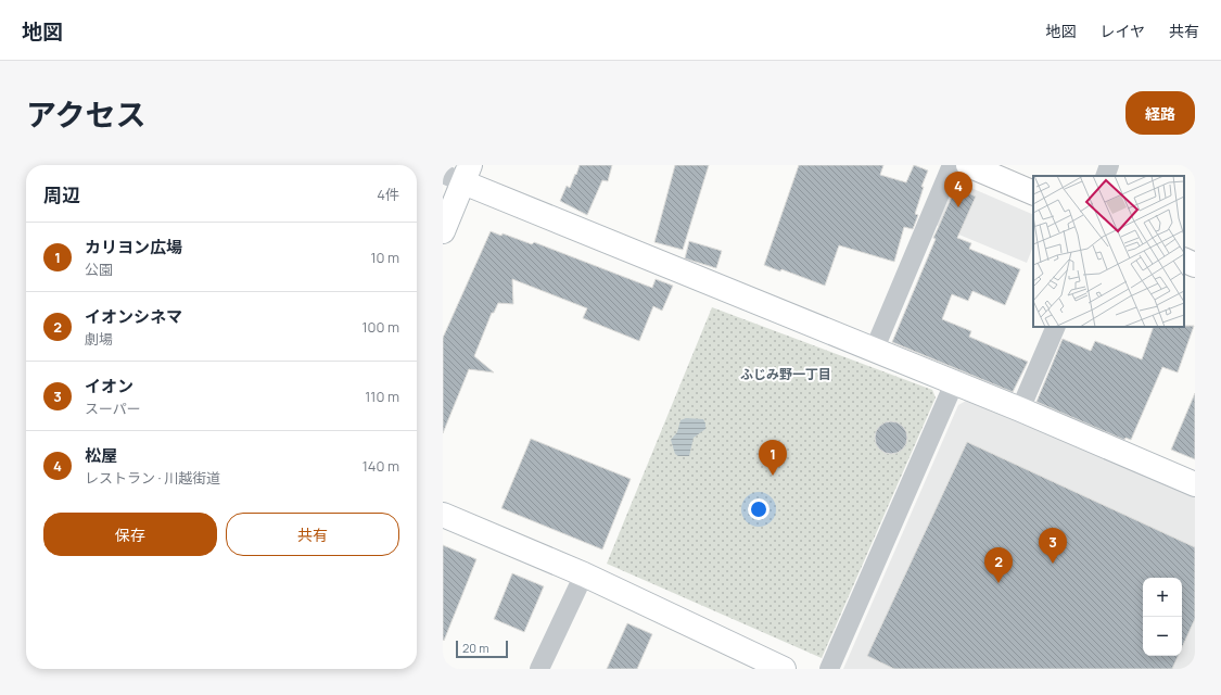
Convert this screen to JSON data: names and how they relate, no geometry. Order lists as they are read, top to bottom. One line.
{"districts":["ふじみ野一丁目"],"scale_bar":"20 m","page":{"header":"地図","nav":["地図","レイヤ","共有"],"title":"アクセス","buttons":["経路",["保存","共有"]],"heading":["周辺","4件"],"pins":["4","1","3","2"],"list":[{"mark":"1","name":"カリヨン広場","note":"公園","value":"10 m"},{"mark":"2","name":"イオンシネマ","note":"劇場","value":"100 m"},{"mark":"3","name":"イオン","note":"スーパー","value":"110 m"},{"mark":"4","name":"松屋","note":"レストラン · 川越街道","value":"140 m"}],"map_buttons":["+","−"],"scale":"20 m"}}
